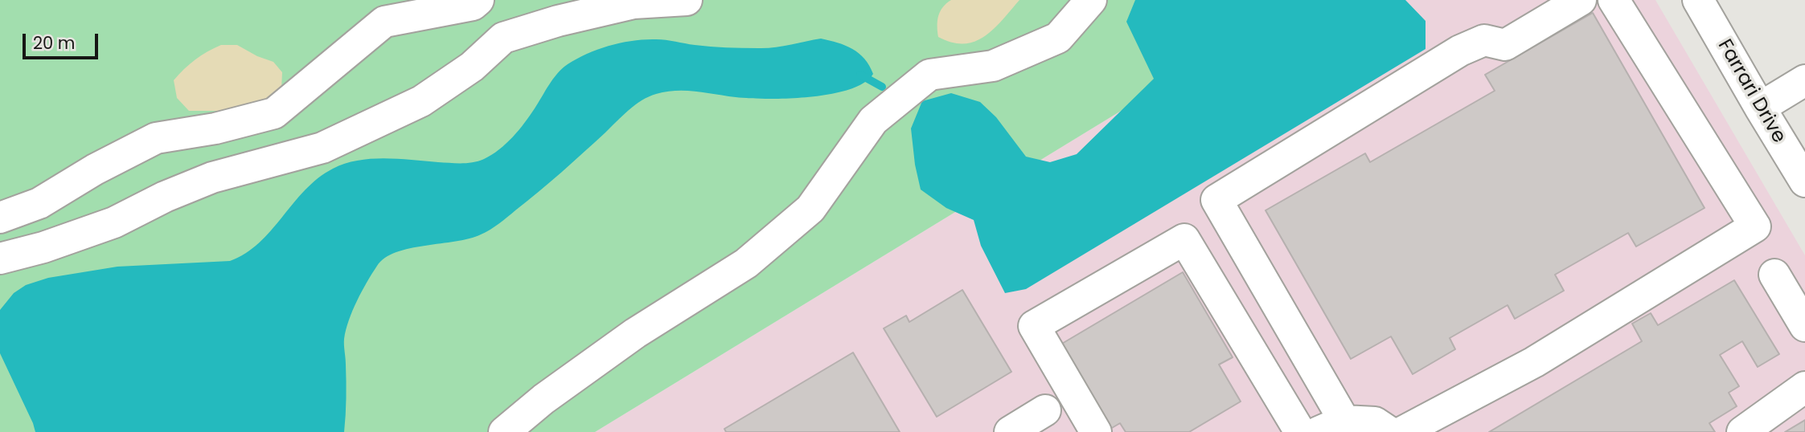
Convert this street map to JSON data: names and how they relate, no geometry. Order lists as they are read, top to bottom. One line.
{"streets":{"street":["Farrari Drive"]},"scale_bar":"20 m"}
